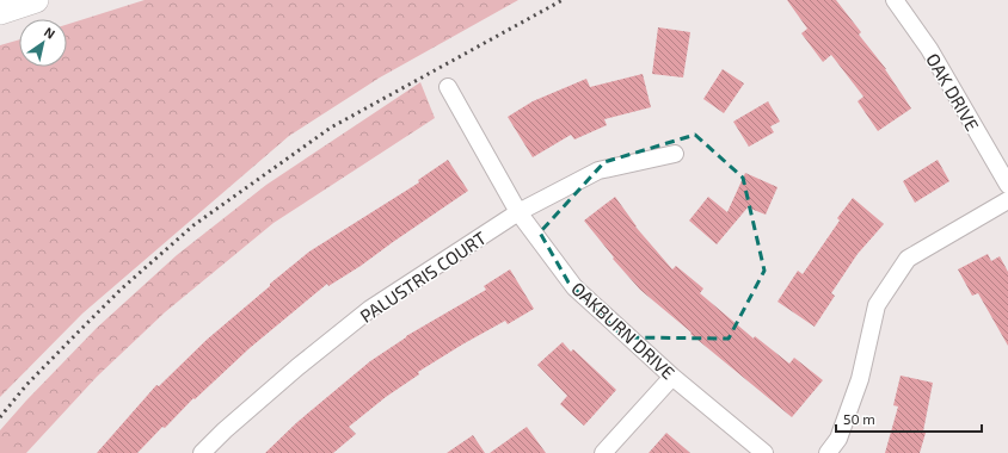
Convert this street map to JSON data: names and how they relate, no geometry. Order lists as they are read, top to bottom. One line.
{"streets":{"street":["OAK DRIVE","PALUSTRIS COURT","OAKBURN DRIVE"]},"crossings":[["PALUSTRIS COURT","OAKBURN DRIVE"]],"scale_bar":"50 m","north":"top right"}
